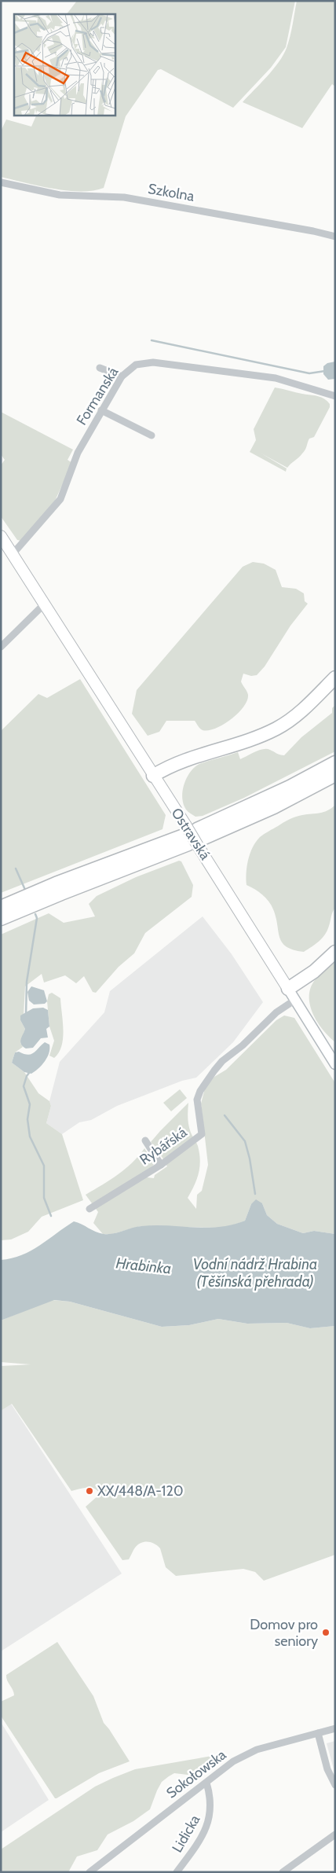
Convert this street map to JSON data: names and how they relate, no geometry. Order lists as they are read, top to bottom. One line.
{"streets":{"main road":["Ostravská"],"street":["Szkolna","Formanská","Rybářská","Sokołowska","Lidicka"]},"crossings":[["Formanská","Ostravská"],["Ostravská","Rybářská"],["Sokołowska","Lidicka"]],"water":["Vodní nádrž Hrabina (Těšínská přehrada)","Hrabinka"],"places":["XX/448/A-120","Domov pro seniory"]}
